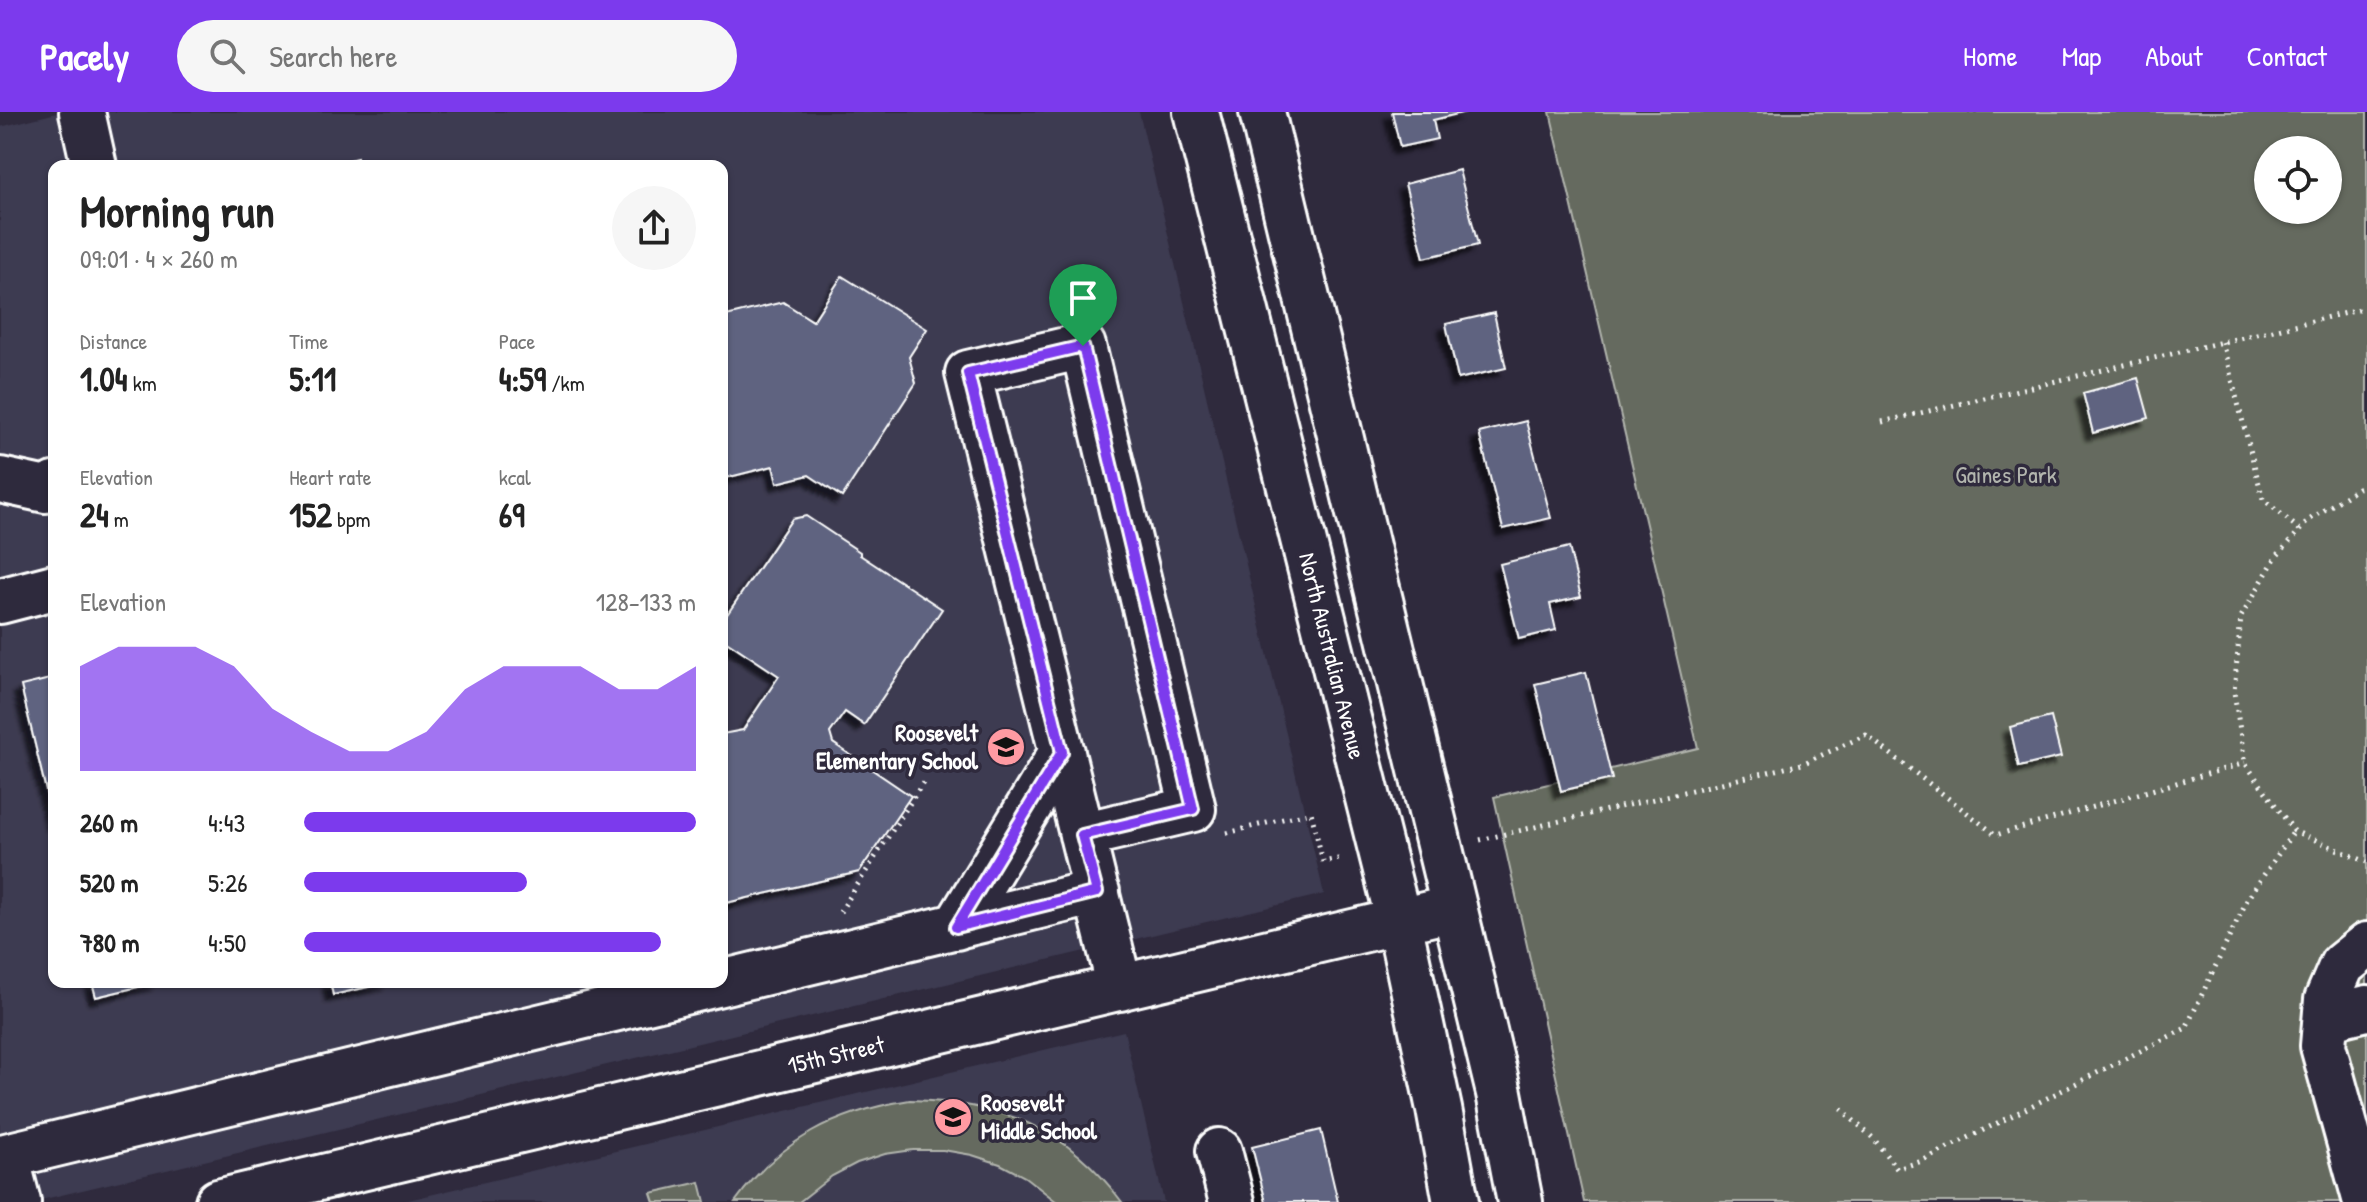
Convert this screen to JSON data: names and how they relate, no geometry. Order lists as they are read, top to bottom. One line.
{"streets":{"main road":["North Australian Avenue","15th Street"]},"crossings":[["North Australian Avenue","15th Street"]],"parks":["Gaines Park"],"places":{"school or university":["Roosevelt Elementary School","Roosevelt Middle School"]},"page":{"header":"Pacely","search":"Search here","nav":["Home","Map","About","Contact"],"heading":["Morning run","09:01 · 4 × 260 m"],"stats":[["Distance","1.04 km"],["Time","5:11"],["Pace","4:59 /km"],["Elevation","24 m"],["Heart rate","152 bpm"],["kcal","69"]],"chart":["Elevation","128–133 m"],"list":[{"name":"260 m","note":"4:43"},{"name":"520 m","note":"5:26"},{"name":"780 m","note":"4:50"}]}}
